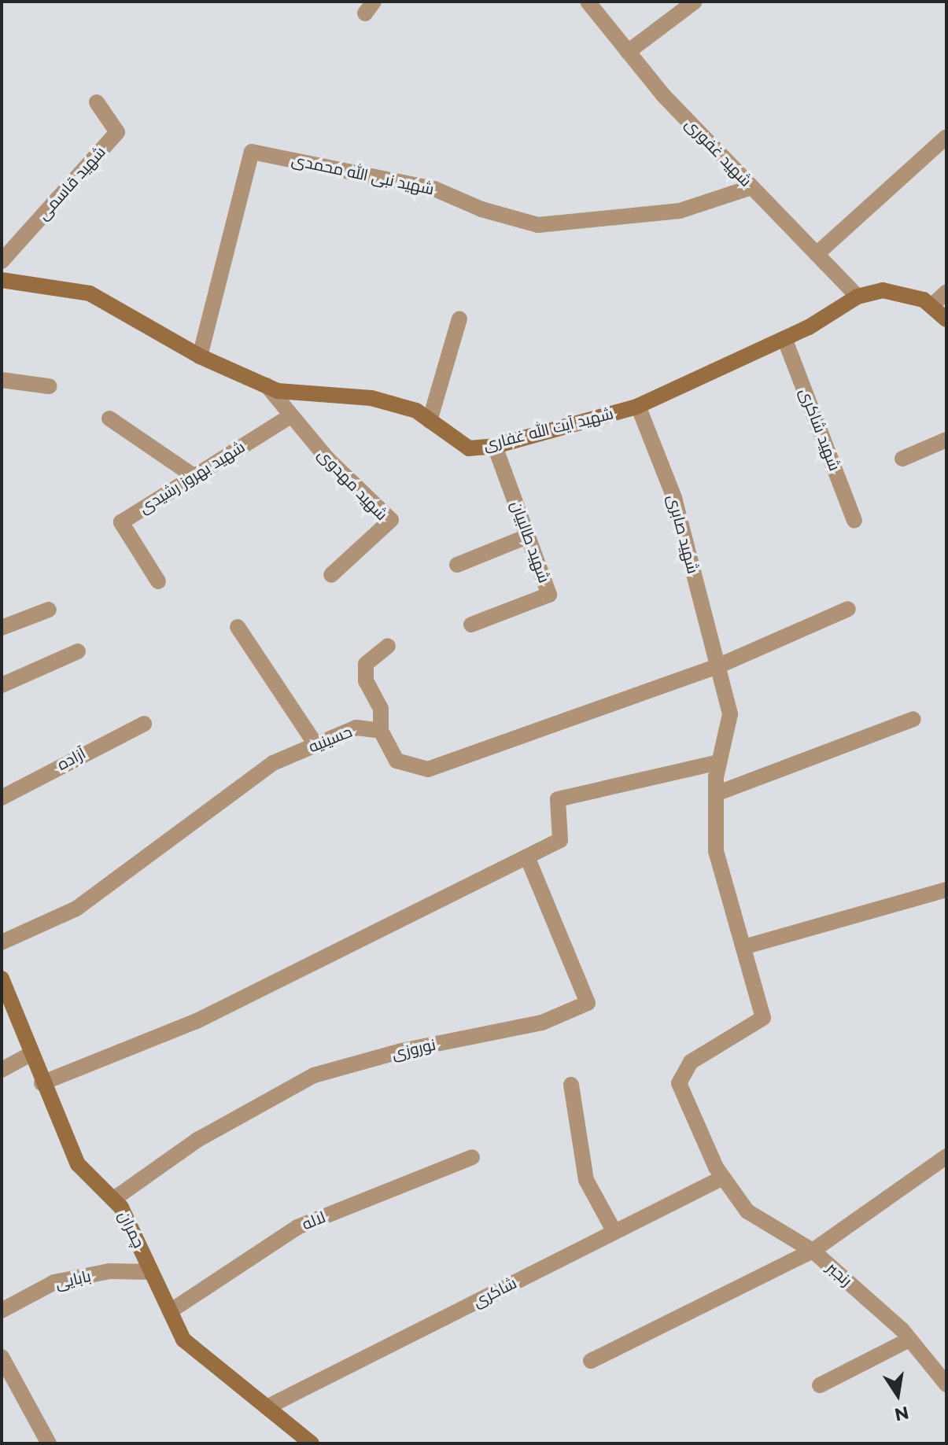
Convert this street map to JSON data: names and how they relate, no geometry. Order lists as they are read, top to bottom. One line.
{"streets":{"street":["شهید غفوری","شهید نبی الله محمدی","شهید قاسمی","شهید آیت الله غفاری","شهید شاکری","شهید بهروز رشیدی","شهید مهدوی","شهید صابری","شهید طالبیان","حسینیه","آزاده","نوروزی","لاله","چمران","رنجبر","بابایی","شاکری"]},"crossings":[["شهید غفوری","شهید نبی الله محمدی"],["شهید غفوری","شهید آیت الله غفاری"],["شهید نبی الله محمدی","شهید آیت الله غفاری"],["شهید آیت الله غفاری","شهید شاکری"],["شهید آیت الله غفاری","شهید مهدوی"],["شهید آیت الله غفاری","شهید صابری"],["شهید آیت الله غفاری","شهید طالبیان"],["شهید بهروز رشیدی","شهید مهدوی"],["شهید صابری","رنجبر"],["نوروزی","چمران"],["لاله","چمران"],["چمران","بابایی"],["چمران","شاکری"],["رنجبر","شاکری"]],"north":"bottom"}
